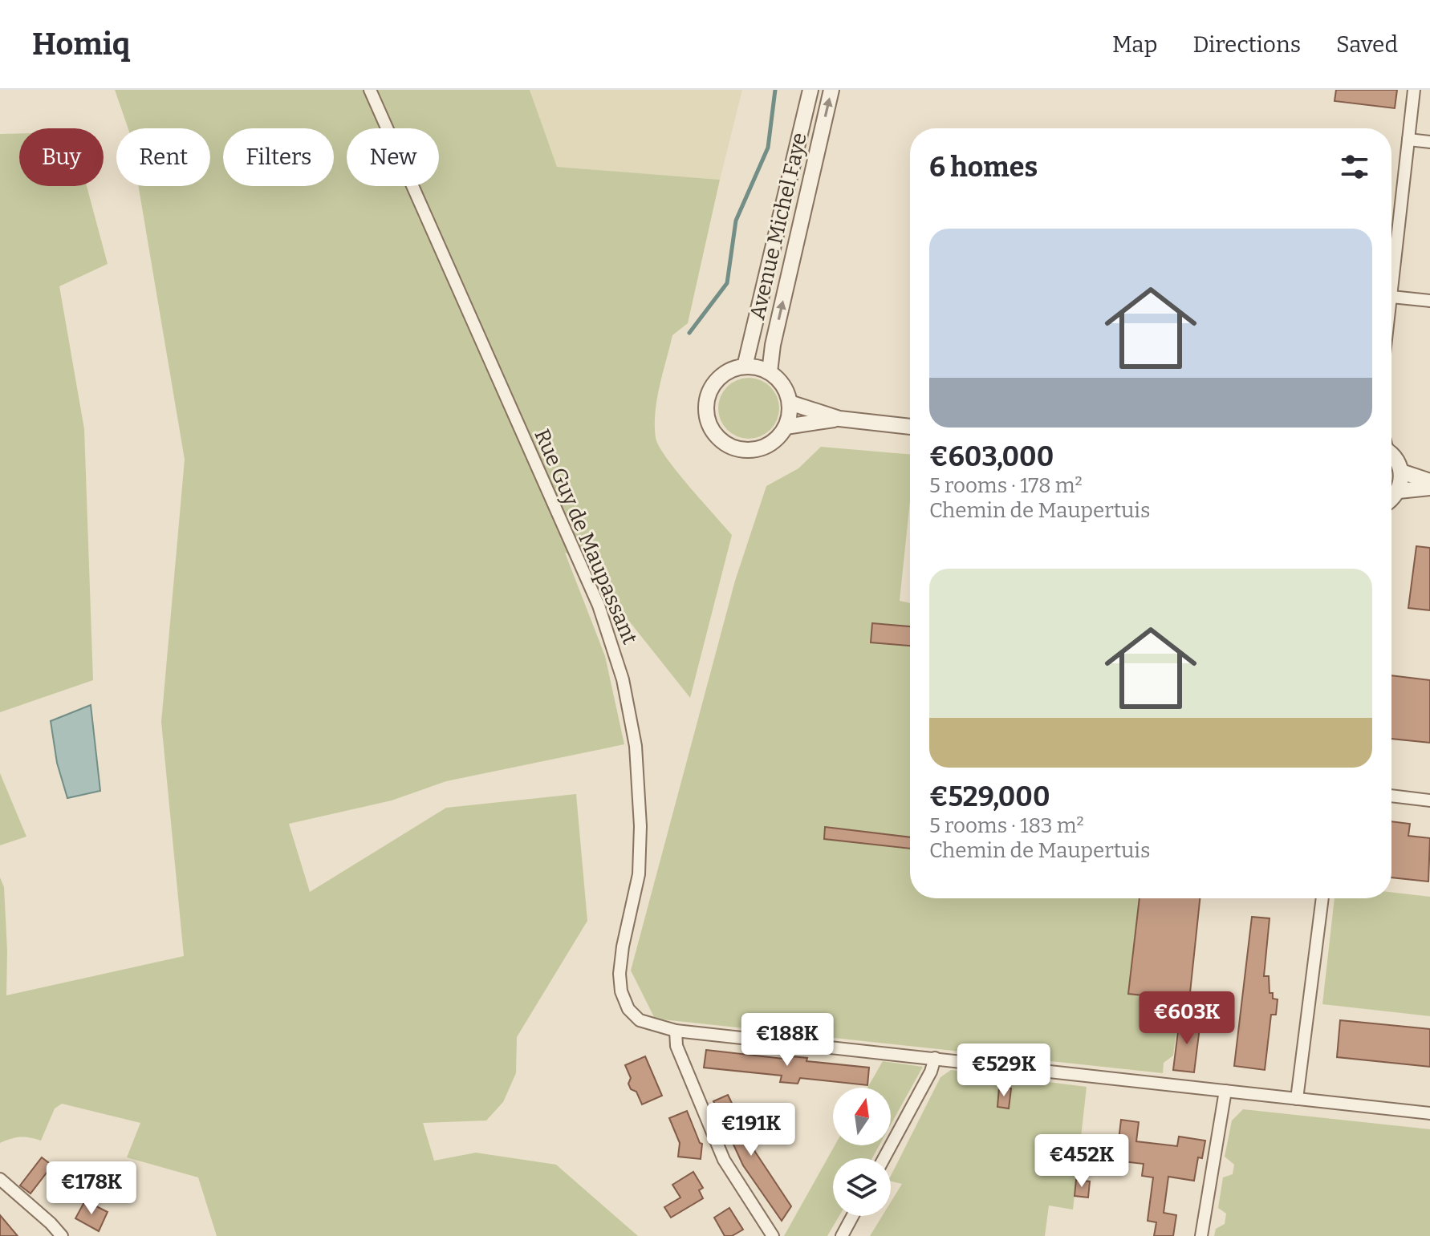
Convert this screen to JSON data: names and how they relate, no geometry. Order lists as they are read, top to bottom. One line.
{"streets":{"street":["Avenue Michel Faye","Rue Guy de Maupassant"]},"north":"top","page":{"header":"Homiq","nav":["Map","Directions","Saved"],"chip":["Buy","Rent","Filters","New"],"heading":"6 homes","list":[{"name":"€603,000","note":"5 rooms · 178 m² · Chemin de Maupertuis"},{"name":"€529,000","note":"5 rooms · 183 m² · Chemin de Maupertuis"}],"price":["€603K","€188K","€529K","€191K","€452K","€178K"]}}
